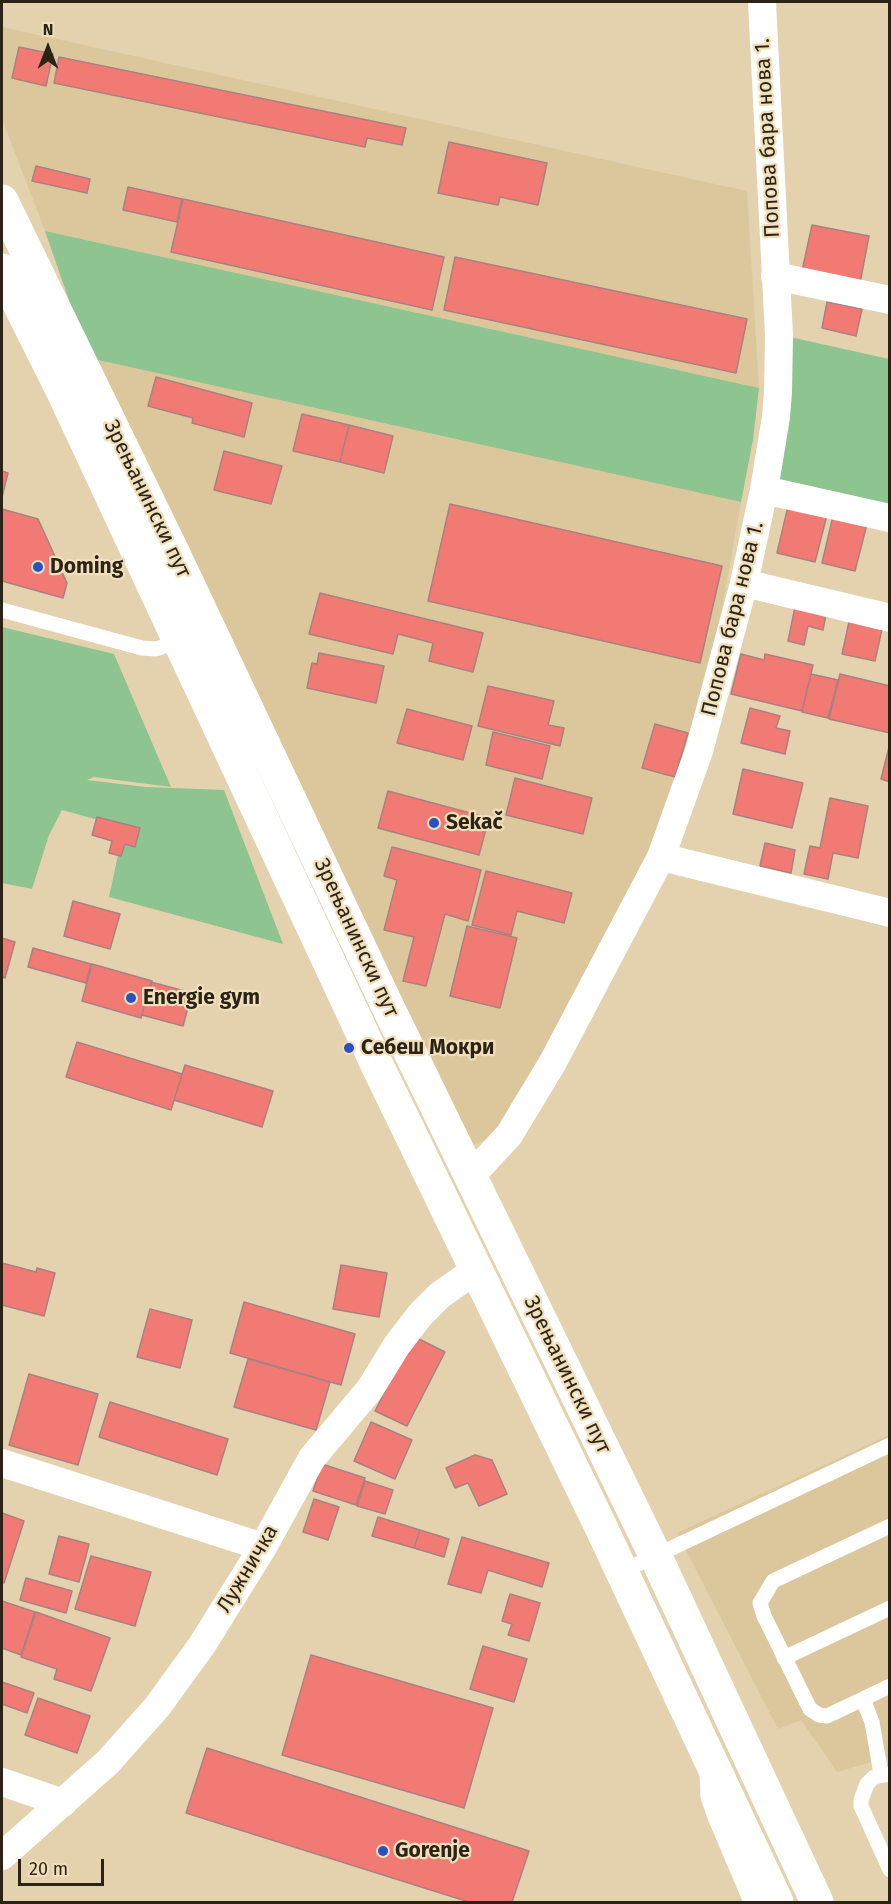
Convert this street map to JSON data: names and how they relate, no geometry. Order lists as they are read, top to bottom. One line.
{"streets":{"main road":["Зрењанински пут"],"street":["Попова бара нова 1.","Лужничка"]},"crossings":[["Попова бара нова 1.","Зрењанински пут"],["Зрењанински пут","Лужничка"]],"places":["Doming","Sekač","Energie gym","Себеш Мокри","Gorenje"],"scale_bar":"20 m","north":"top"}
